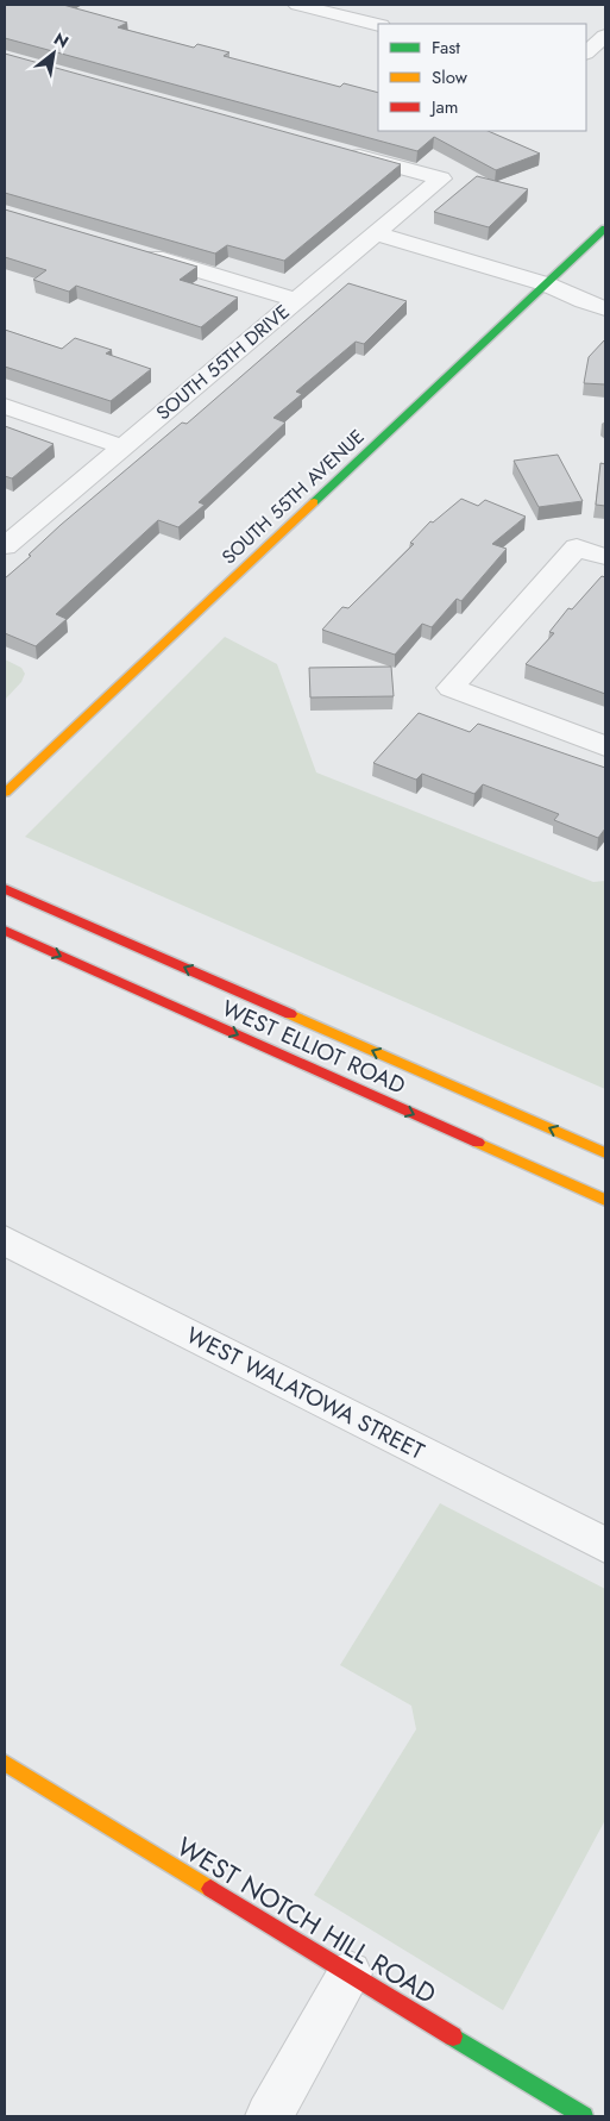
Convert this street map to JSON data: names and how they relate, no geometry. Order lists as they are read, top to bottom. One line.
{"streets":{"street":["SOUTH 55TH DRIVE","SOUTH 55TH AVENUE","WEST ELLIOT ROAD","WEST WALATOWA STREET","WEST NOTCH HILL ROAD"]},"legend":["Fast","Slow","Jam"],"north":"top right"}
